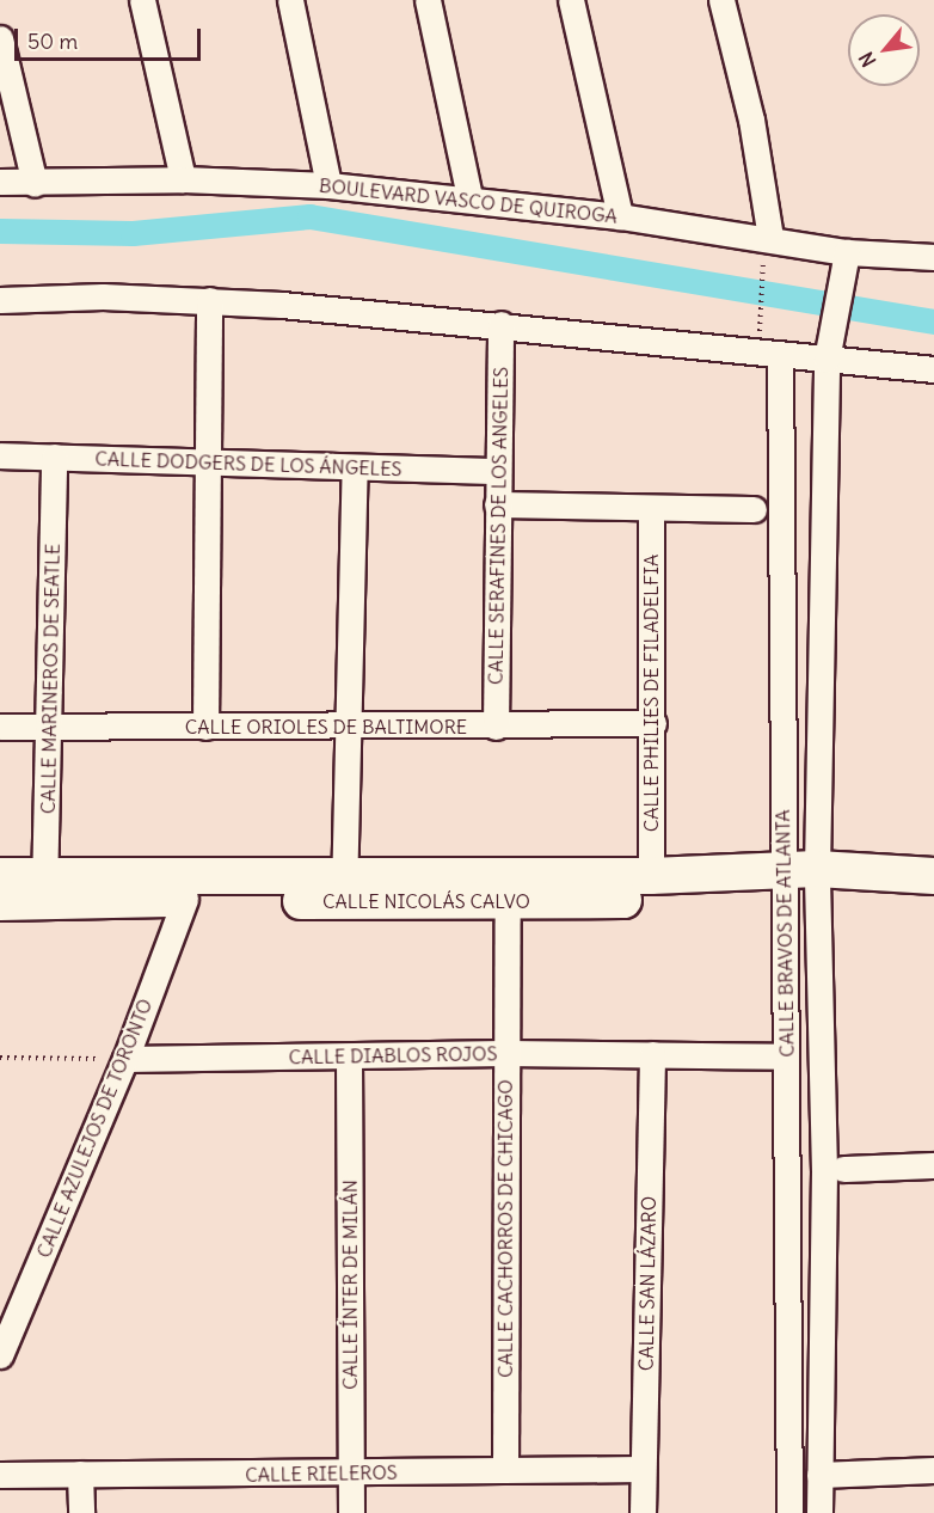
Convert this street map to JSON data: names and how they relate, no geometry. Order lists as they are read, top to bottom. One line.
{"streets":{"street":["BOULEVARD VASCO DE QUIROGA","CALLE DODGERS DE LOS ÁNGELES","CALLE SERAFINES DE LOS ANGELES","CALLE MARINEROS DE SEATLE","CALLE PHILIES DE FILADELFIA","CALLE ORIOLES DE BALTIMORE","CALLE NICOLÁS CALVO","CALLE BRAVOS DE ATLANTA","CALLE DIABLOS ROJOS","CALLE AZULEJOS DE TORONTO","CALLE CACHORROS DE CHICAGO","CALLE SAN LÁZARO","CALLE ÍNTER DE MILÁN","CALLE RIELEROS"]},"crossings":[["BOULEVARD VASCO DE QUIROGA","CALLE BRAVOS DE ATLANTA"],["CALLE DODGERS DE LOS ÁNGELES","CALLE SERAFINES DE LOS ANGELES"],["CALLE DODGERS DE LOS ÁNGELES","CALLE MARINEROS DE SEATLE"],["CALLE SERAFINES DE LOS ANGELES","CALLE ORIOLES DE BALTIMORE"],["CALLE MARINEROS DE SEATLE","CALLE ORIOLES DE BALTIMORE"],["CALLE MARINEROS DE SEATLE","CALLE NICOLÁS CALVO"],["CALLE PHILIES DE FILADELFIA","CALLE ORIOLES DE BALTIMORE"],["CALLE PHILIES DE FILADELFIA","CALLE NICOLÁS CALVO"],["CALLE NICOLÁS CALVO","CALLE BRAVOS DE ATLANTA"],["CALLE NICOLÁS CALVO","CALLE AZULEJOS DE TORONTO"],["CALLE NICOLÁS CALVO","CALLE CACHORROS DE CHICAGO"],["CALLE BRAVOS DE ATLANTA","CALLE DIABLOS ROJOS"],["CALLE DIABLOS ROJOS","CALLE AZULEJOS DE TORONTO"],["CALLE DIABLOS ROJOS","CALLE CACHORROS DE CHICAGO"],["CALLE DIABLOS ROJOS","CALLE SAN LÁZARO"],["CALLE DIABLOS ROJOS","CALLE ÍNTER DE MILÁN"],["CALLE CACHORROS DE CHICAGO","CALLE RIELEROS"],["CALLE SAN LÁZARO","CALLE RIELEROS"],["CALLE ÍNTER DE MILÁN","CALLE RIELEROS"]],"scale_bar":"50 m","north":"bottom left"}
